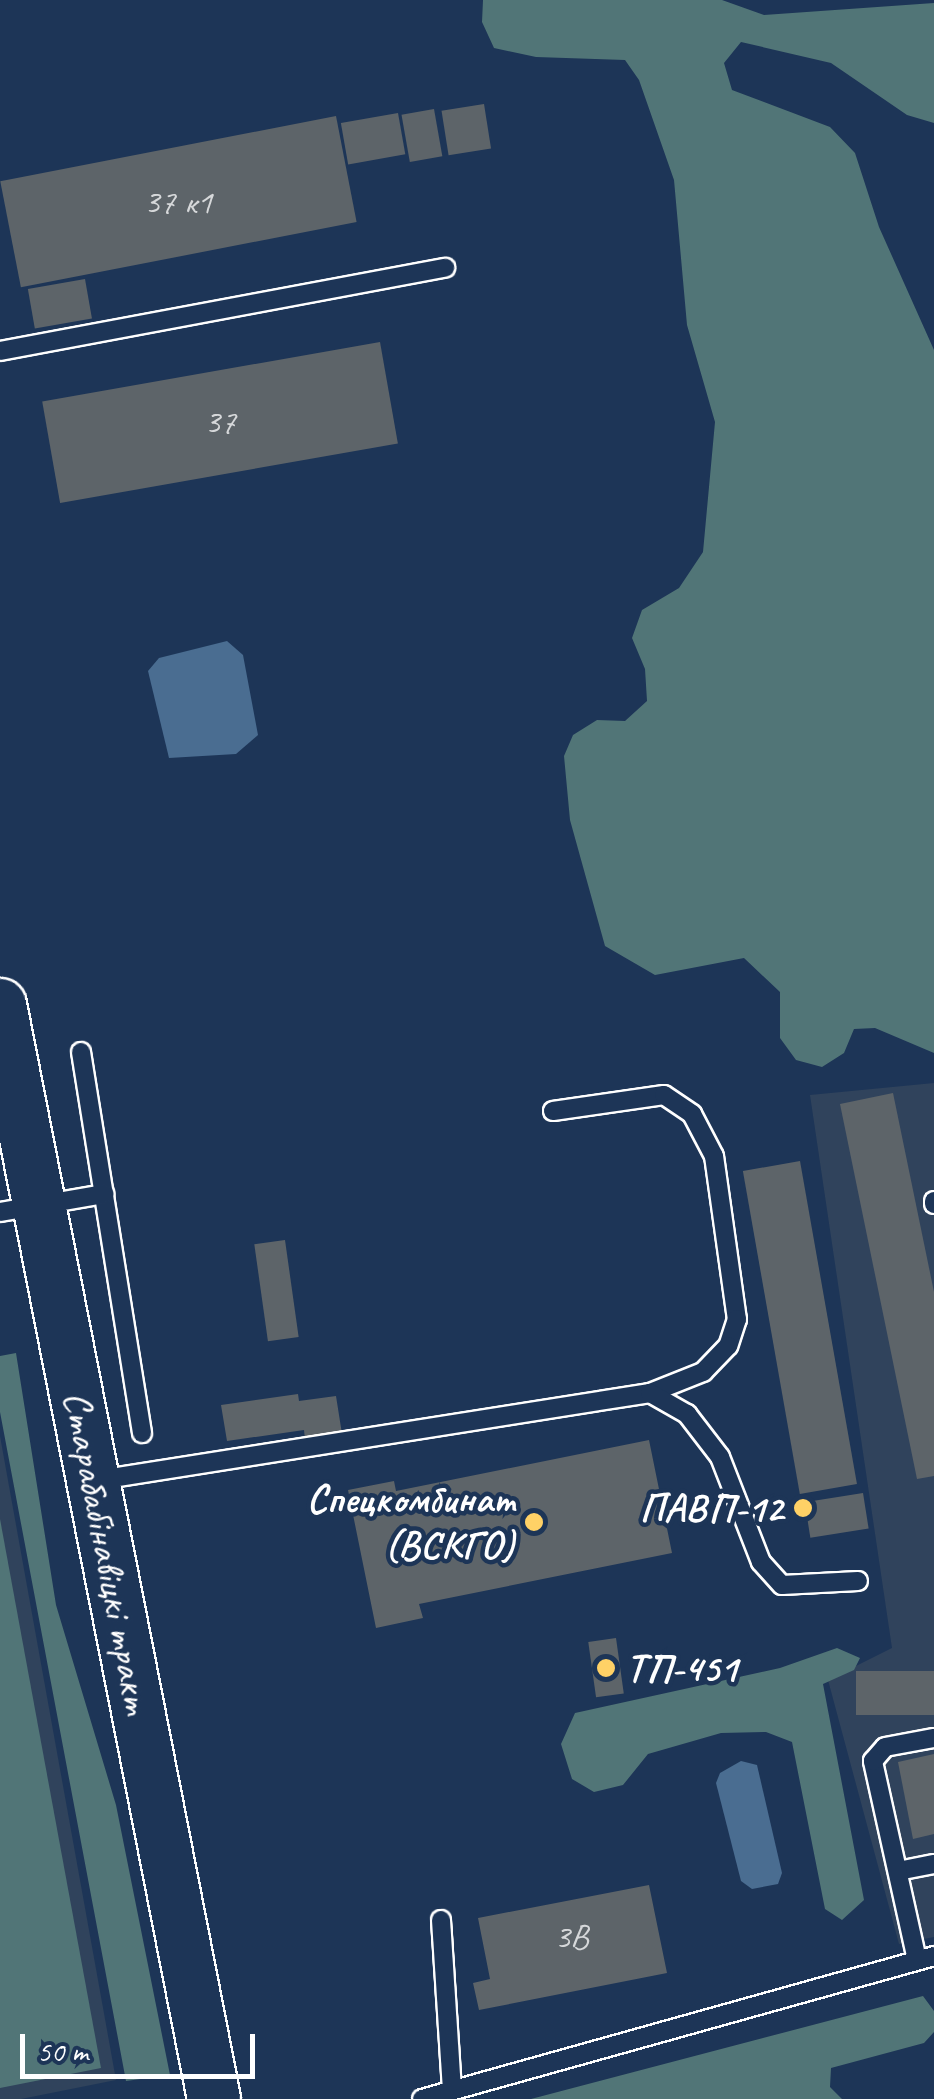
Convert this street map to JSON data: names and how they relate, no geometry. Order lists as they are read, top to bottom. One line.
{"streets":{"street":["Старабабінавіцкі тракт"]},"places":["ПАВП-12","Спецкомбинат (ВСКГО)","ТП-451"],"house_numbers":["37 к1","37","3В"],"scale_bar":"50 m"}
